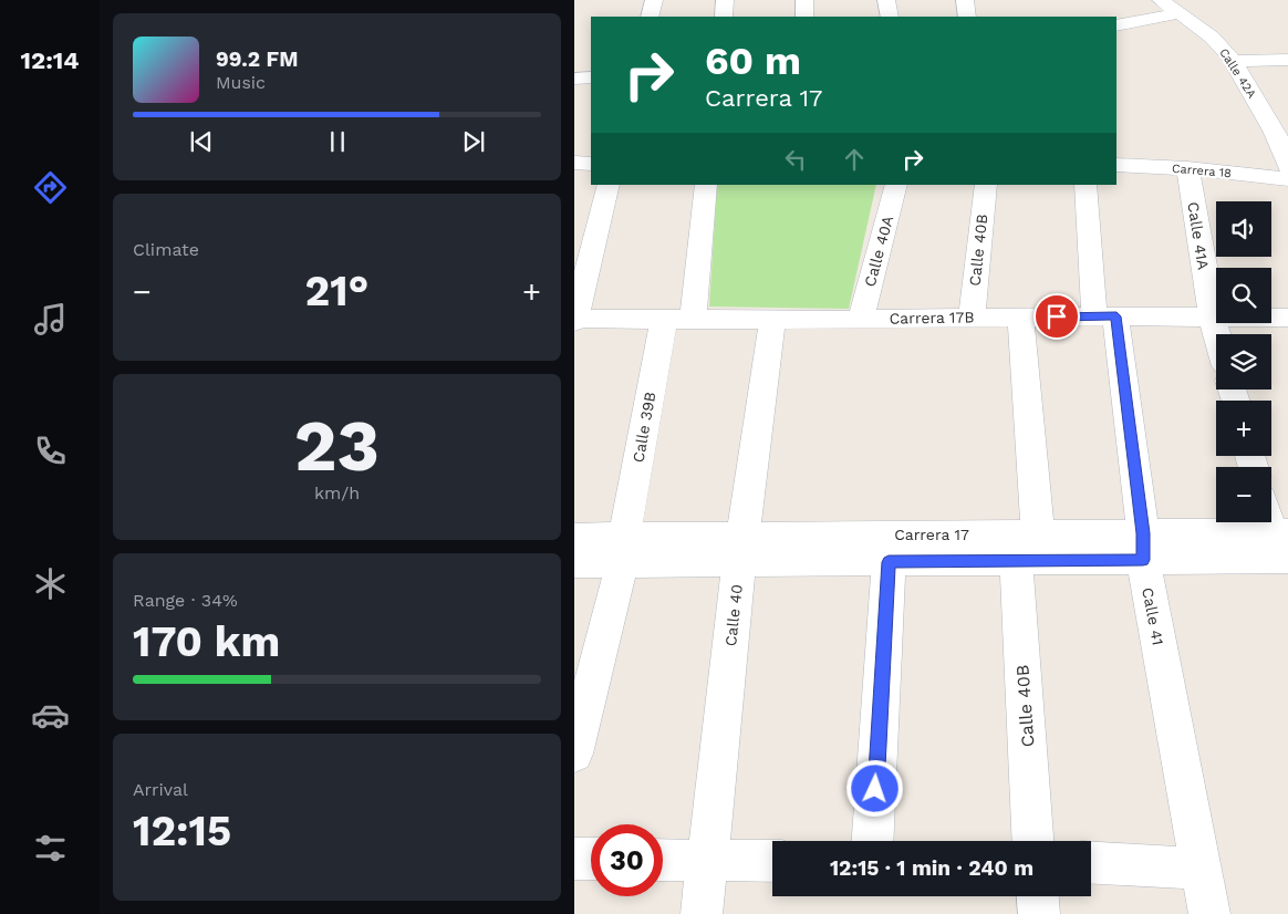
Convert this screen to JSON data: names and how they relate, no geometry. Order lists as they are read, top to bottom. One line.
{"streets":{"street":["Calle 42A","Carrera 18","Calle 41A","Calle 40B","Calle 40A","Carrera 17B","Calle 39B","Carrera 17","Calle 40","Calle 41"]},"crossings":[["Carrera 18","Calle 41A"],["Calle 41A","Carrera 17B"],["Calle 40B","Carrera 17B"],["Calle 40B","Carrera 17"],["Calle 40A","Carrera 17B"],["Carrera 17B","Calle 39B"],["Carrera 17B","Calle 40"],["Carrera 17B","Calle 41"],["Calle 39B","Carrera 17"],["Carrera 17","Calle 40"],["Carrera 17","Calle 41"]],"page":{"tabs":"12:14","turn":["60 m","Carrera 17"],"song":["99.2 FM","Music"],"tile":["Climate",["23","km/h"],["Range · 34%","170 km"],["Arrival","12:15"]],"map_buttons":["+","−"],"heat":["−","21°","+"],"limit":"30","trip":"12:15 · 1 min · 240 m"}}
